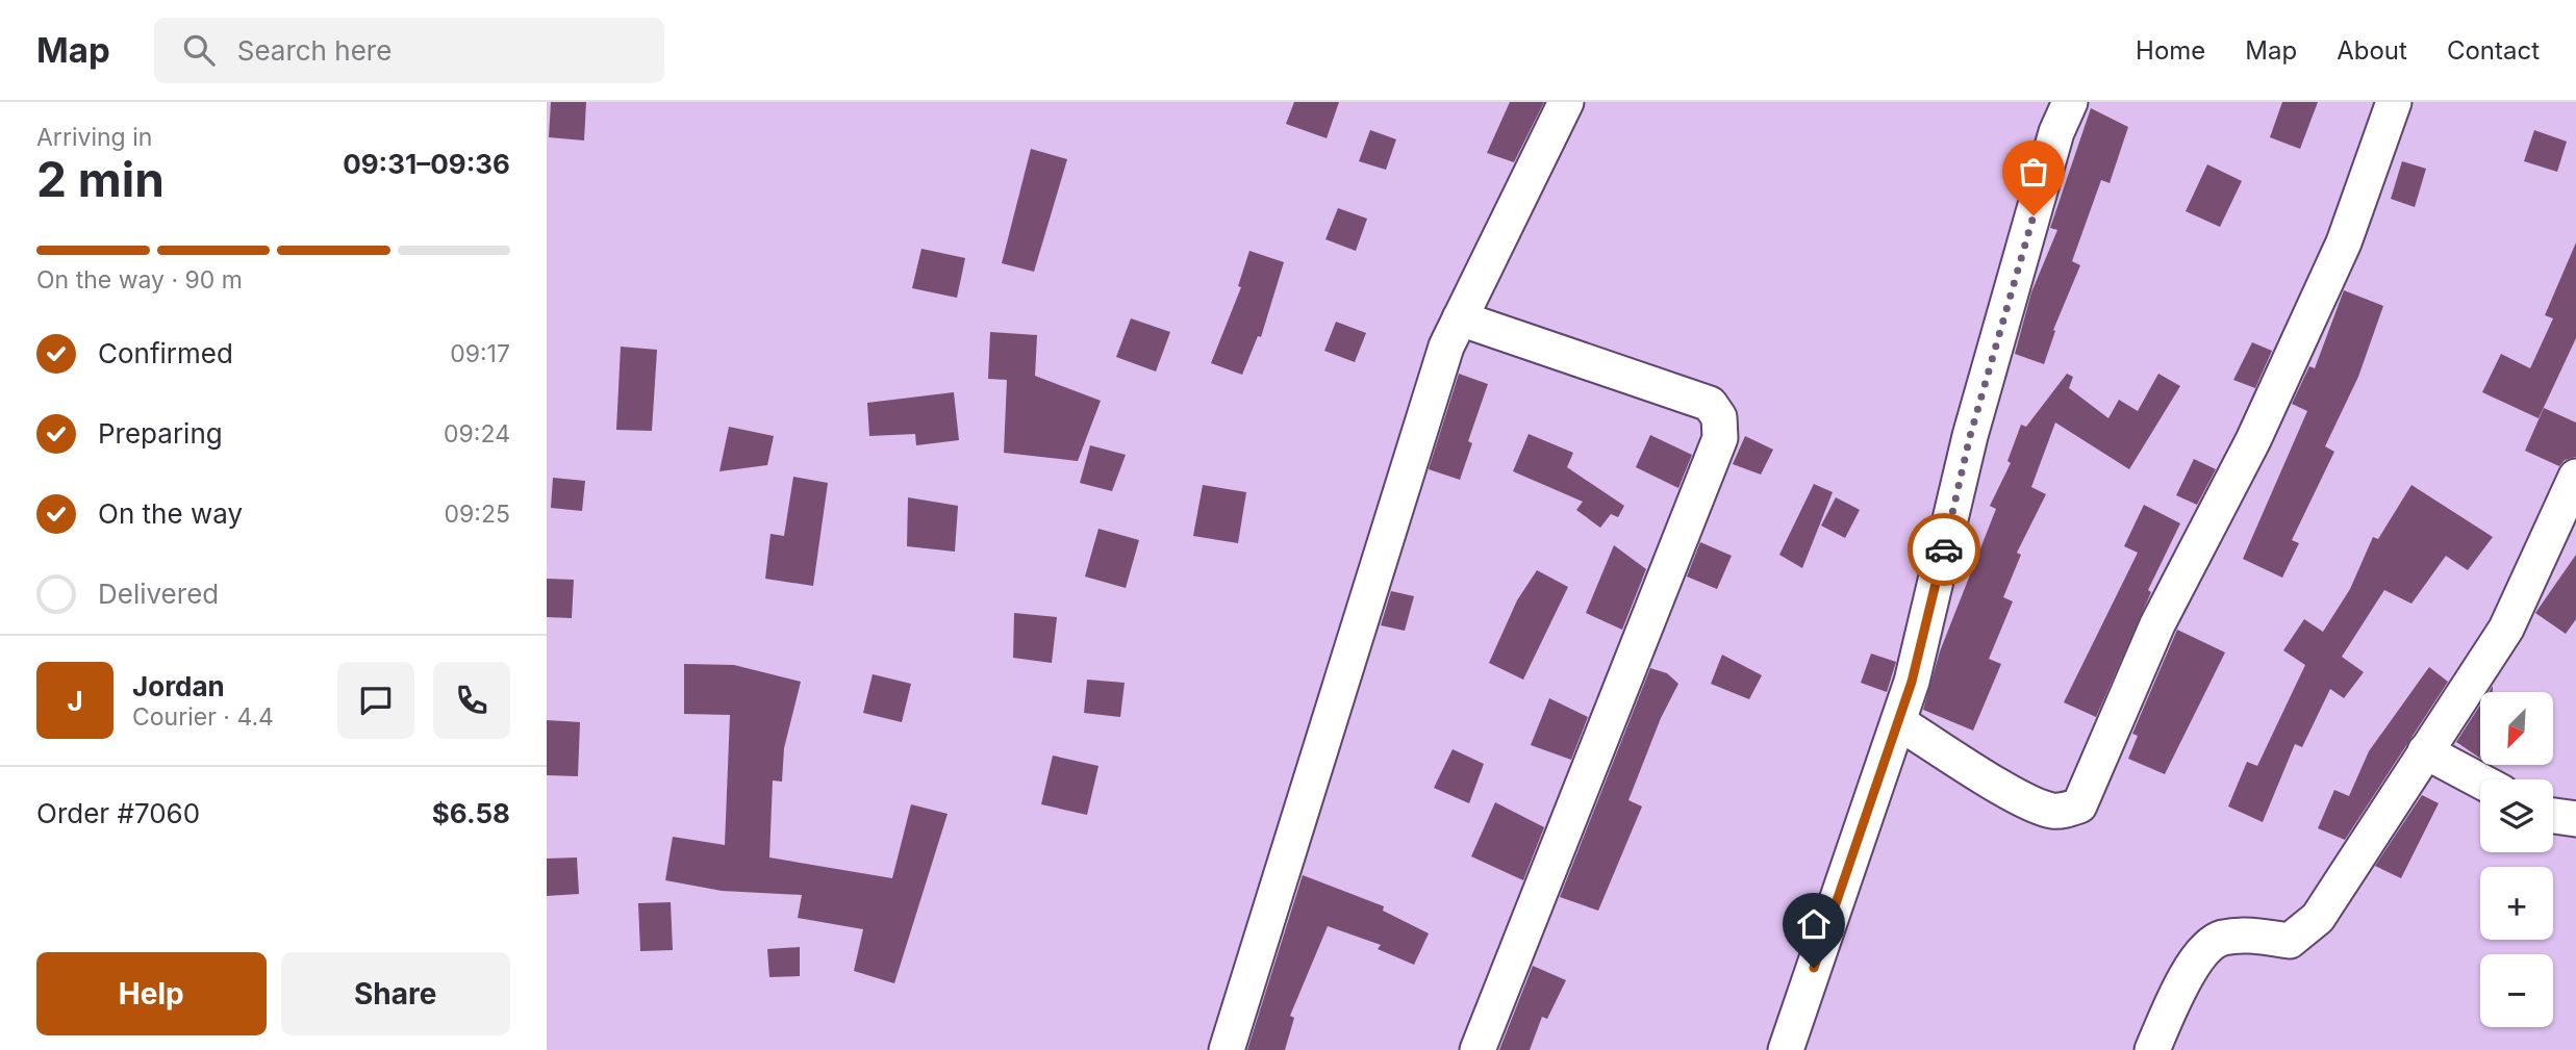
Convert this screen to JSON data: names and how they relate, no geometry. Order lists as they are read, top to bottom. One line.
{"north":"bottom left","page":{"header":"Map","search":"Search here","nav":["Home","Map","About","Contact"],"heading":["2 min","Arriving in","09:31–09:36"],"panel":["Jordan","Courier · 4.4","Order #7060","$6.58"],"bar":"On the way · 90 m","list":[["Confirmed","09:17"],["Preparing","09:24"],["On the way","09:25"],"Delivered"],"round":"J","map_buttons":["+","−"],"buttons":["Help","Share"]}}
